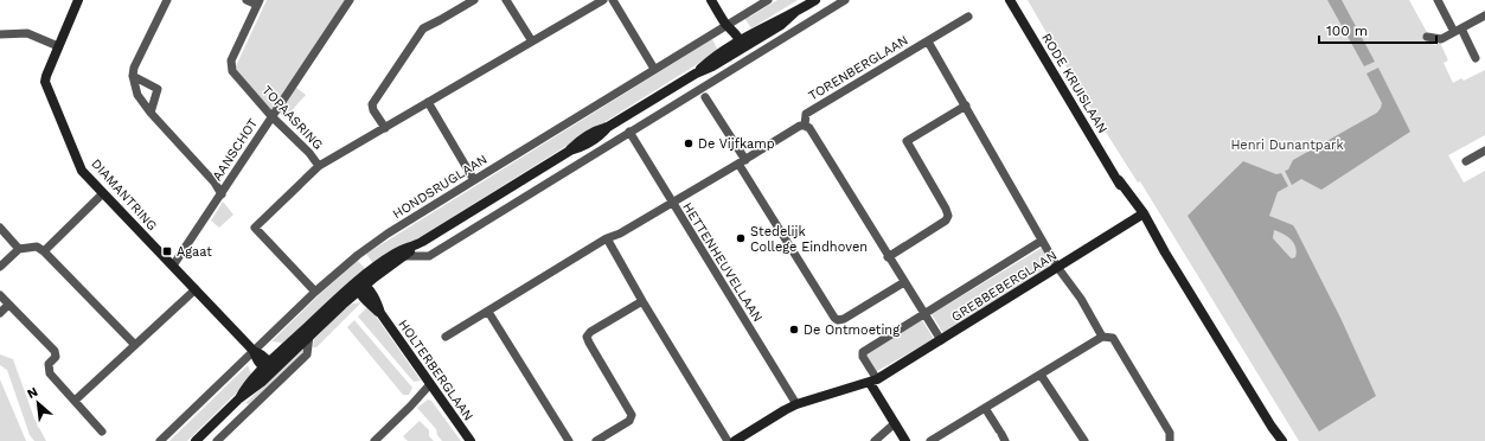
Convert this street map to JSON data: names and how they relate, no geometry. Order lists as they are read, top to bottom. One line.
{"streets":{"main road":["RODE KRUISLAAN","DIAMANTRING","GREBBEBERGLAAN","HOLTERBERGLAAN"],"street":["TORENBERGLAAN","TOPAASRING","AANSCHOT","HONDSRUGLAAN","HETTENHEUVELLAAN"]},"crossings":[["RODE KRUISLAAN","GREBBEBERGLAAN"],["TOPAASRING","AANSCHOT"],["AANSCHOT","DIAMANTRING"],["HONDSRUGLAAN","DIAMANTRING"],["HETTENHEUVELLAAN","GREBBEBERGLAAN"]],"parks":["Henri Dunantpark"],"places":{"other":["De Vijfkamp","Stedelijk College Eindhoven","De Ontmoeting"],"transit":["Agaat"]},"scale_bar":"100 m","north":"top left"}
